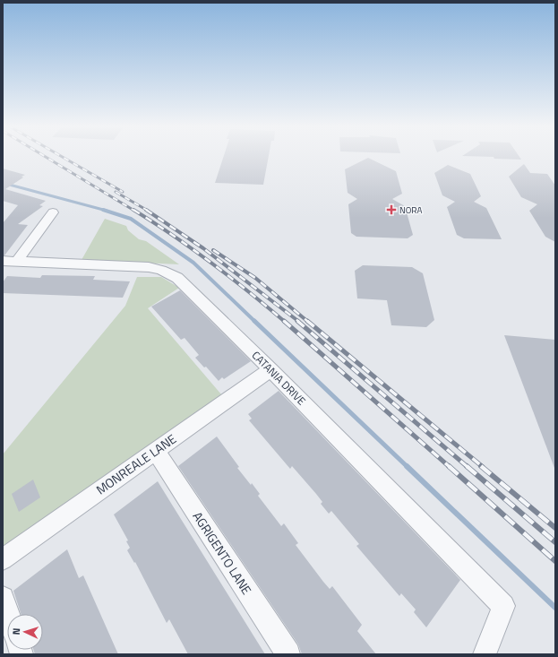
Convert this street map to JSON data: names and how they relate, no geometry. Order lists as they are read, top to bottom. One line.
{"streets":{"street":["CATANIA DRIVE","MONREALE LANE","AGRIGENTO LANE"]},"crossings":[["CATANIA DRIVE","MONREALE LANE"],["MONREALE LANE","AGRIGENTO LANE"]],"places":{"health":["NORA"]},"north":"left"}
